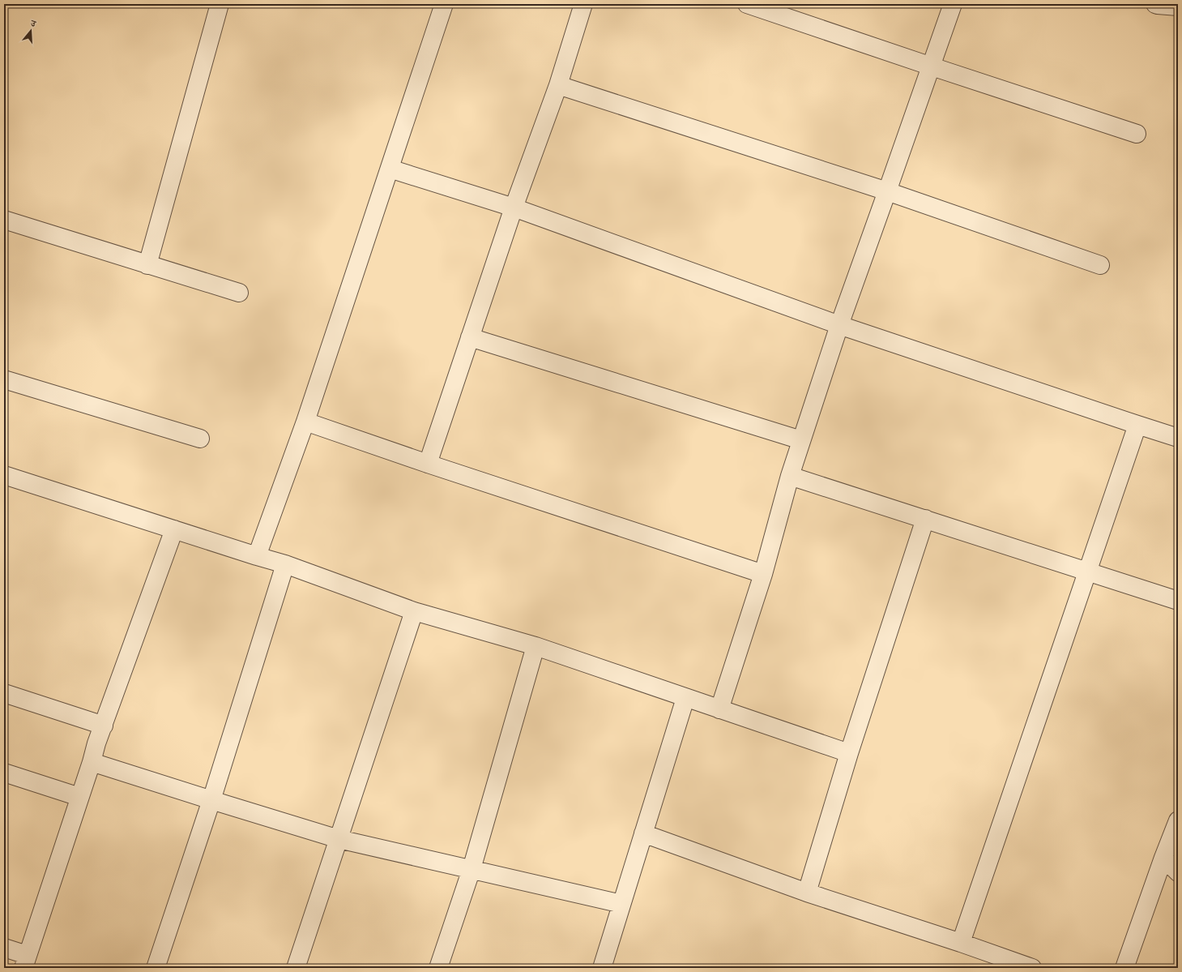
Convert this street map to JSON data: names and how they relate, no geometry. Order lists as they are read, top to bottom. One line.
{"north":"top"}
